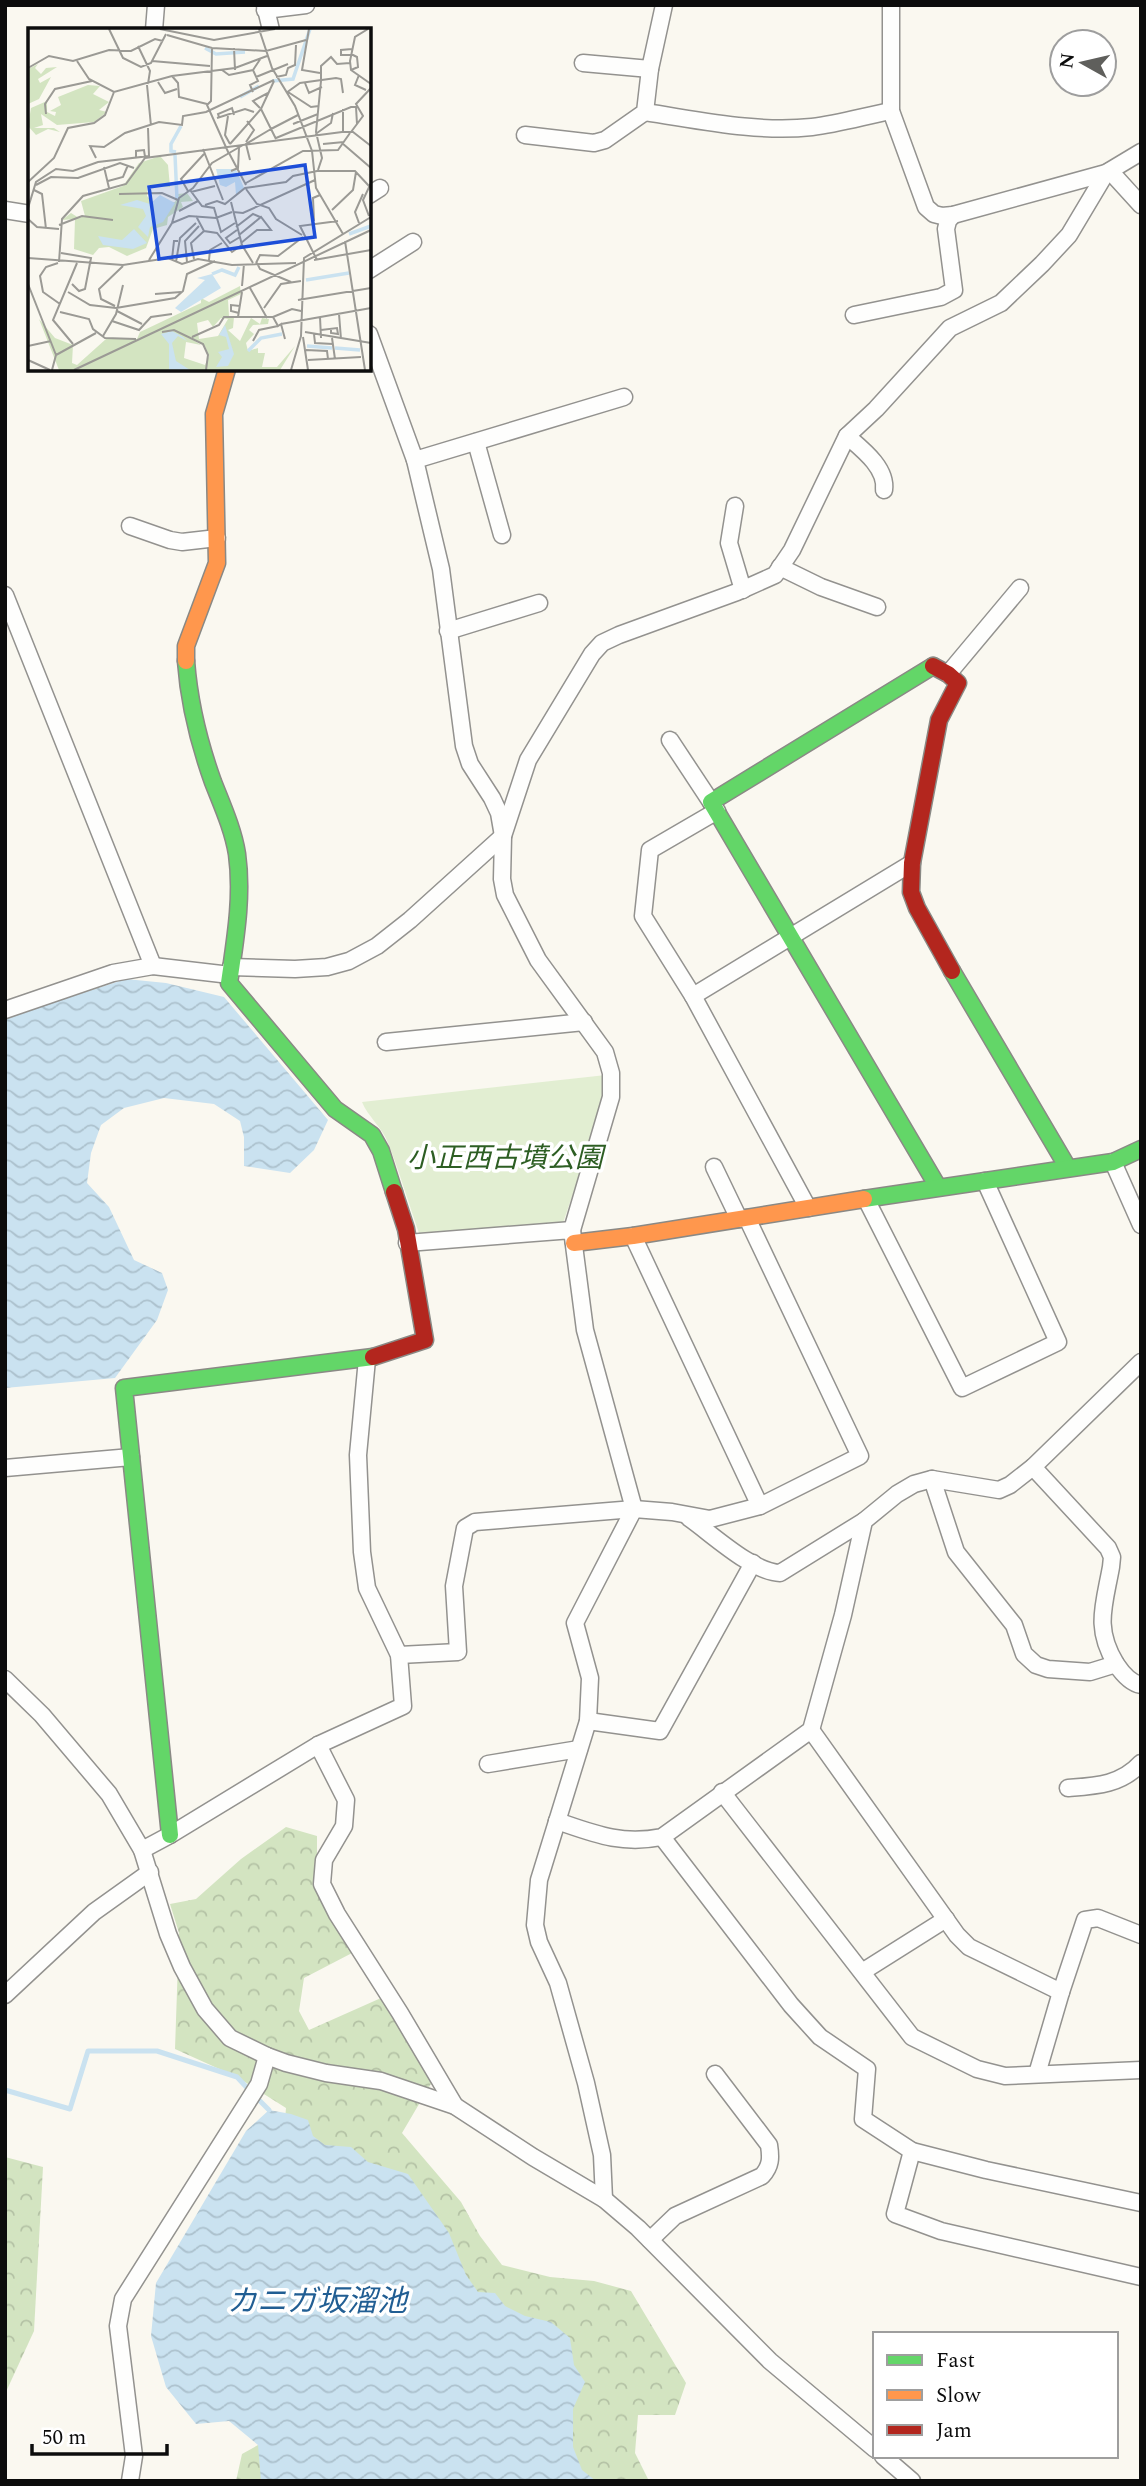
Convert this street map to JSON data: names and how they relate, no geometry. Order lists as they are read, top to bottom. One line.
{"water":["カニガ坂溜池"],"parks":["小正西古墳公園"],"legend":["Fast","Slow","Jam"],"scale_bar":"50 m","north":"left"}
